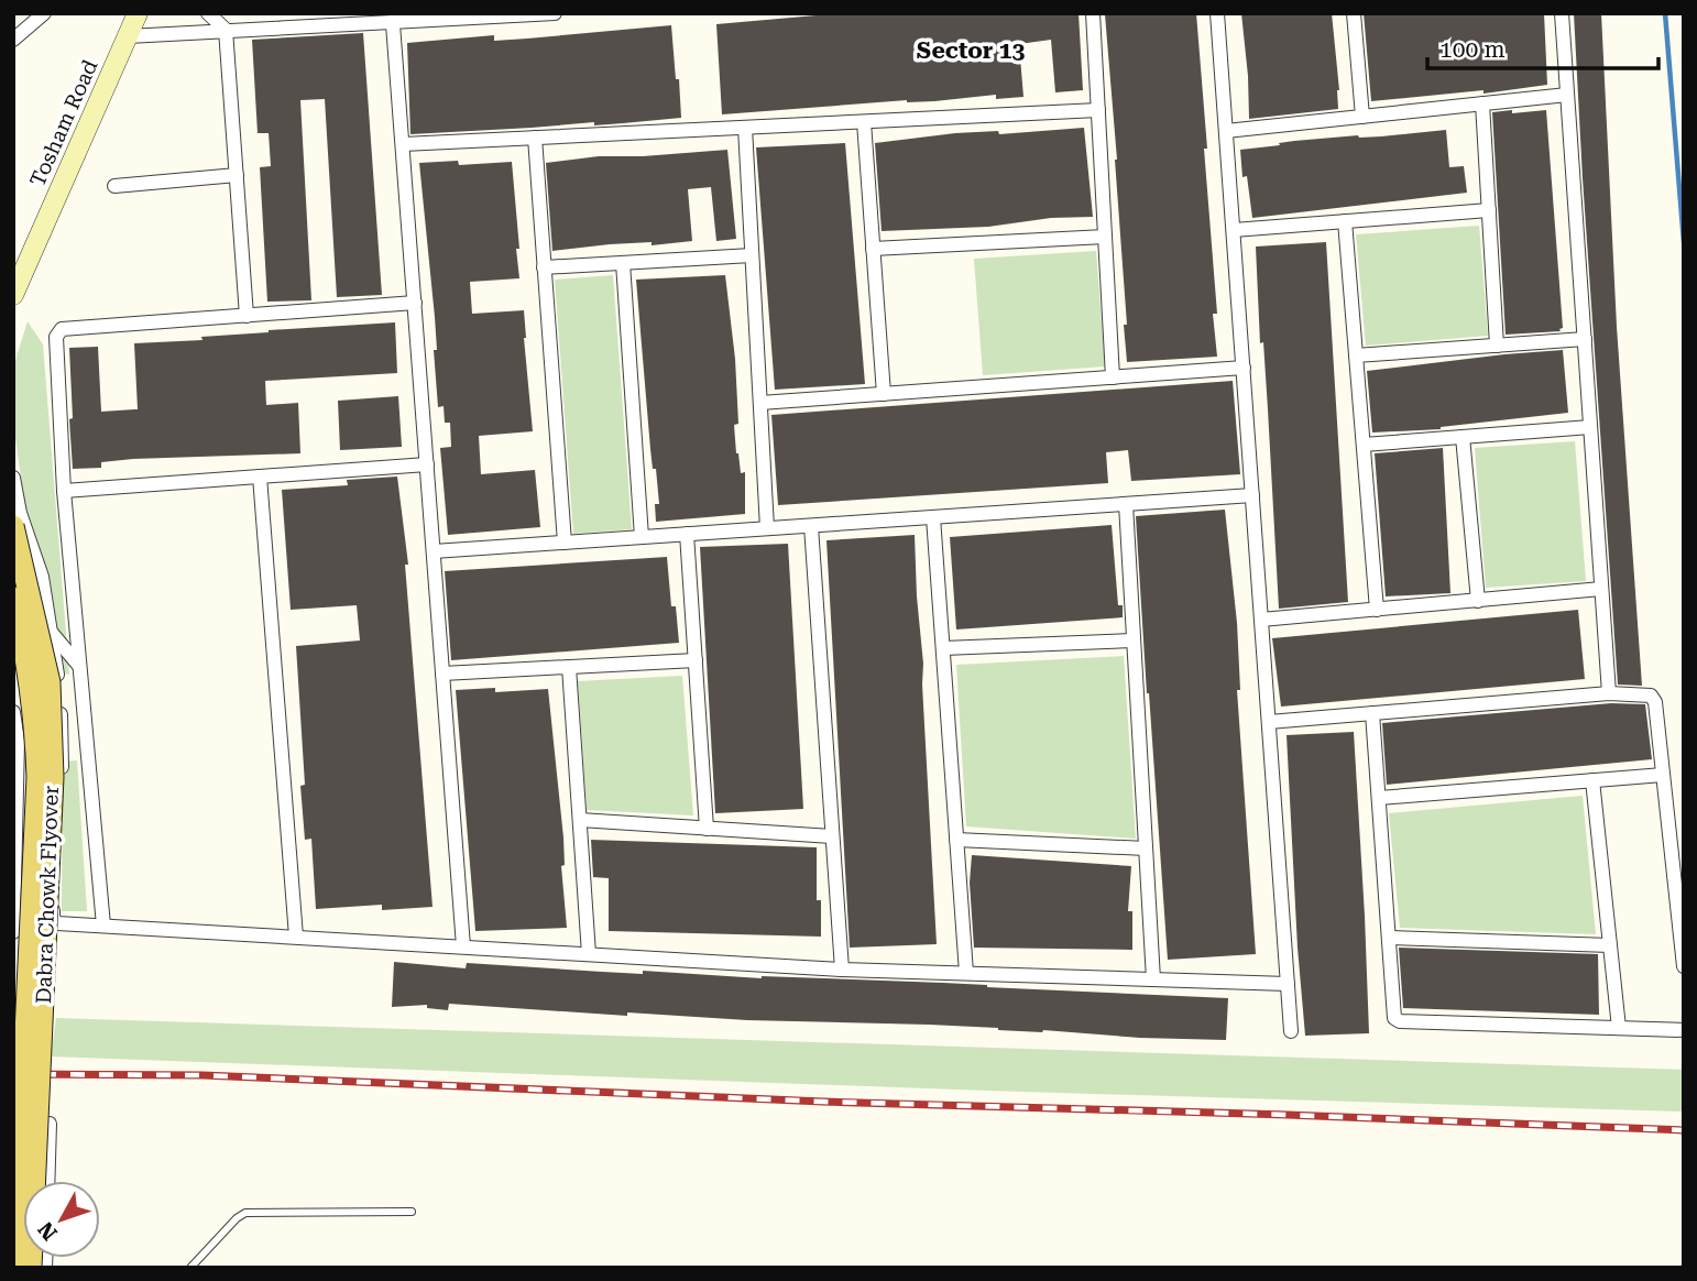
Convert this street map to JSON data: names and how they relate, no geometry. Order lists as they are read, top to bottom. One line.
{"streets":{"main road":["Tosham Road","Dabra Chowk Flyover"]},"districts":["Sector 13"],"scale_bar":"100 m","north":"bottom left"}
